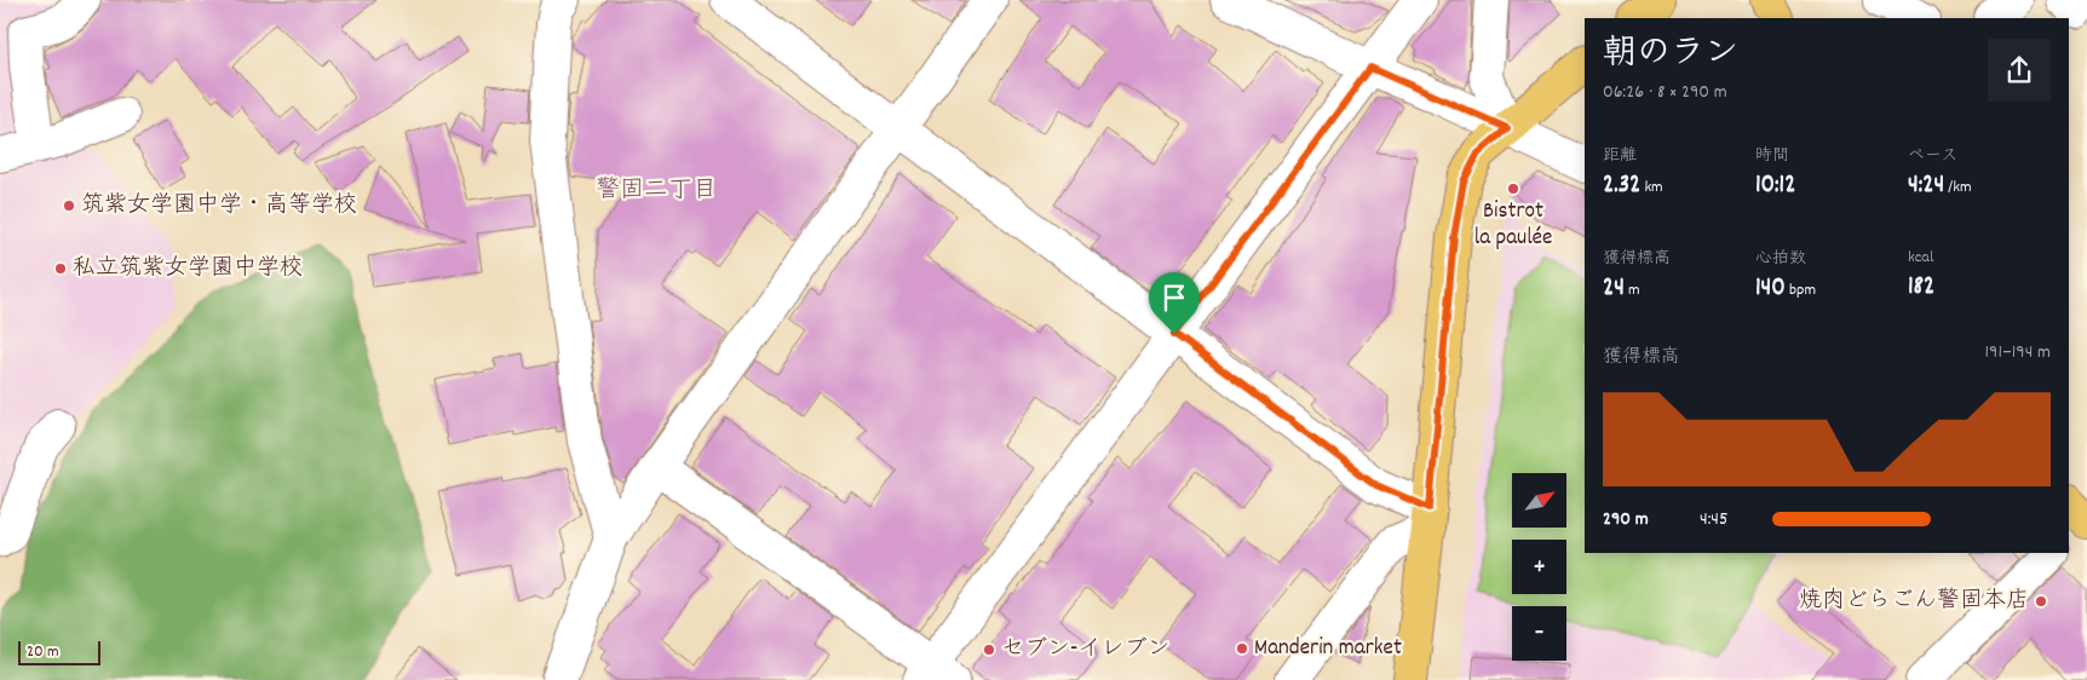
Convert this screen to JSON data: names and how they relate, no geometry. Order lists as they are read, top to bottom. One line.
{"districts":["警固二丁目"],"places":["Bistrot la paulée","筑紫女学園中学・高等学校","私立筑紫女学園中学校","焼肉どらごん警固本店","Manderin market","セブン-イレブン"],"scale_bar":"20 m","north":"top right","page":{"heading":["朝のラン","06:26 · 8 × 290 m"],"stats":[["距離","2.32 km"],["時間","10:12"],["ペース","4:24 /km"],["獲得標高","24 m"],["心拍数","140 bpm"],["kcal","182"]],"chart":["獲得標高","191–194 m"],"map_buttons":["+","−"],"list":[{"name":"290 m","note":"4:45"}],"scale":"20 m"}}
